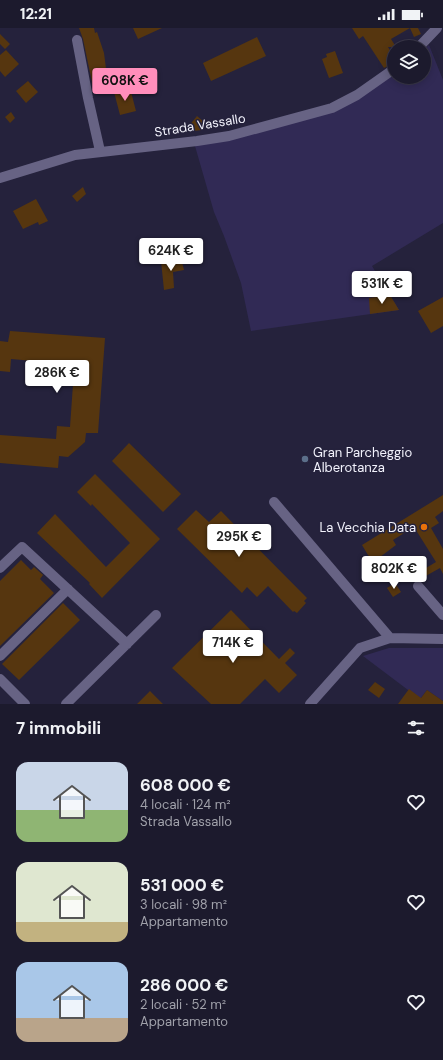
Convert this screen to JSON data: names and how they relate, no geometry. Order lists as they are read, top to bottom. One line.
{"streets":{"street":["Strada Vassallo"]},"places":["Gran Parcheggio Alberotanza","La Vecchia Data"],"page":{"status":"12:21","price":["608K €","624K €","531K €","286K €","295K €","802K €","714K €"],"heading":"7 immobili","list":[{"name":"608 000 €","note":"4 locali · 124 m² · Strada Vassallo"},{"name":"531 000 €","note":"3 locali · 98 m² · Appartamento"},{"name":"286 000 €","note":"2 locali · 52 m² · Appartamento"}]}}
